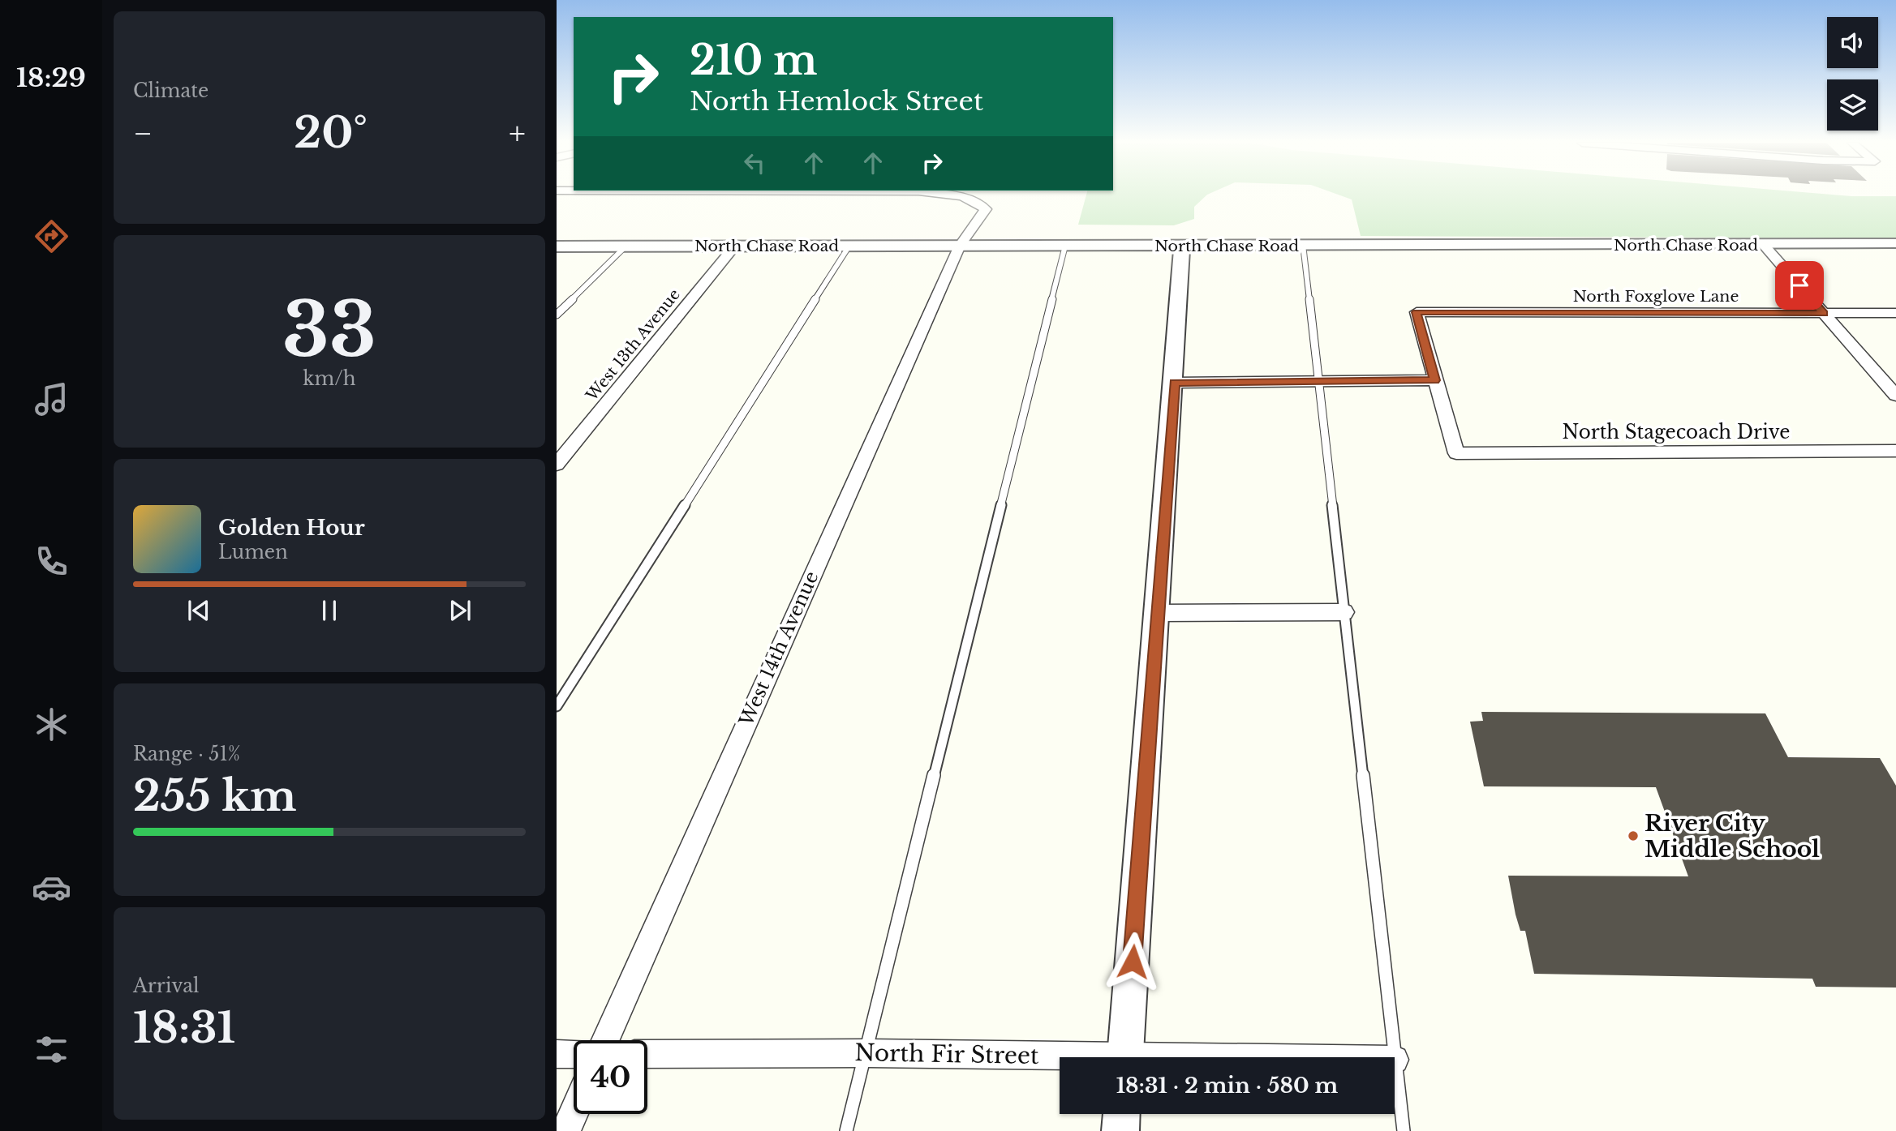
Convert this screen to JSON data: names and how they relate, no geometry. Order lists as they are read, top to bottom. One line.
{"streets":{"street":["North Chase Road","North Foxglove Lane","West 13th Avenue","North Stagecoach Drive","West 14th Avenue","North Fir Street"]},"crossings":[["North Chase Road","West 13th Avenue"],["North Chase Road","West 14th Avenue"],["North Foxglove Lane","North Stagecoach Drive"]],"places":["River City Middle School"],"page":{"tabs":"18:29","tile":["Climate",["33","km/h"],["Range · 51%","255 km"],["Arrival","18:31"]],"turn":["210 m","North Hemlock Street"],"heat":["−","20°","+"],"song":["Golden Hour","Lumen"],"limit":"40","trip":"18:31 · 2 min · 580 m"}}
